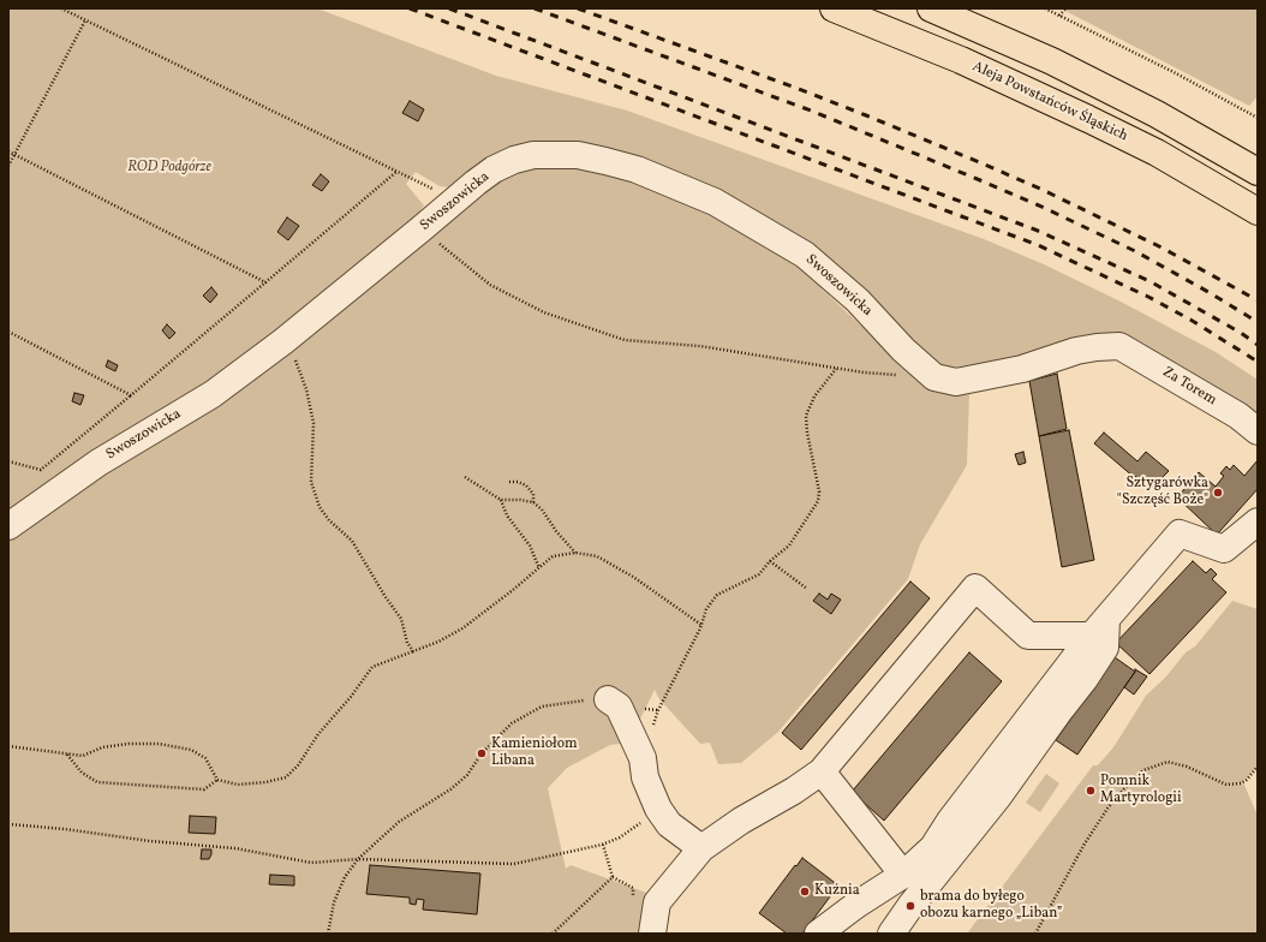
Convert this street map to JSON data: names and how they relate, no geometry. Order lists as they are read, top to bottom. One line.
{"streets":{"main road":["Aleja Powstańców Śląskich"],"street":["Swoszowicka","Za Torem"]},"crossings":[["Swoszowicka","Za Torem"]],"parks":["ROD Podgórze"],"places":["Sztygarówka \"Szczęść Boże\"","Kamieniołom Libana","Pomnik Martyrologii","Kuźnia","brama do byłego obozu karnego „Liban”"]}
